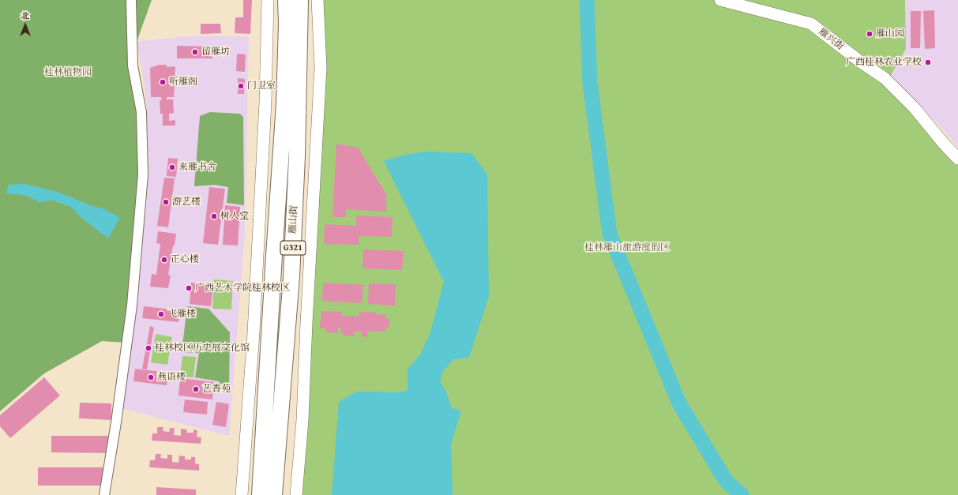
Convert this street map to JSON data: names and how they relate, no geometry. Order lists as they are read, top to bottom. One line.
{"streets":{"highway":["雁山街","G321"],"street":["雁兴街"]},"parks":["桂林植物园","桂林雁山旅游度假区"],"places":["雁山园","留雁坊","广西桂林农业学校","听雁阁","门卫室","来雁书舍","游艺楼","树人堂","正心楼","广西艺术学院桂林校区","飞雁楼","桂林校区历史展文化馆","燕语楼","艺香苑"],"north":"top"}
